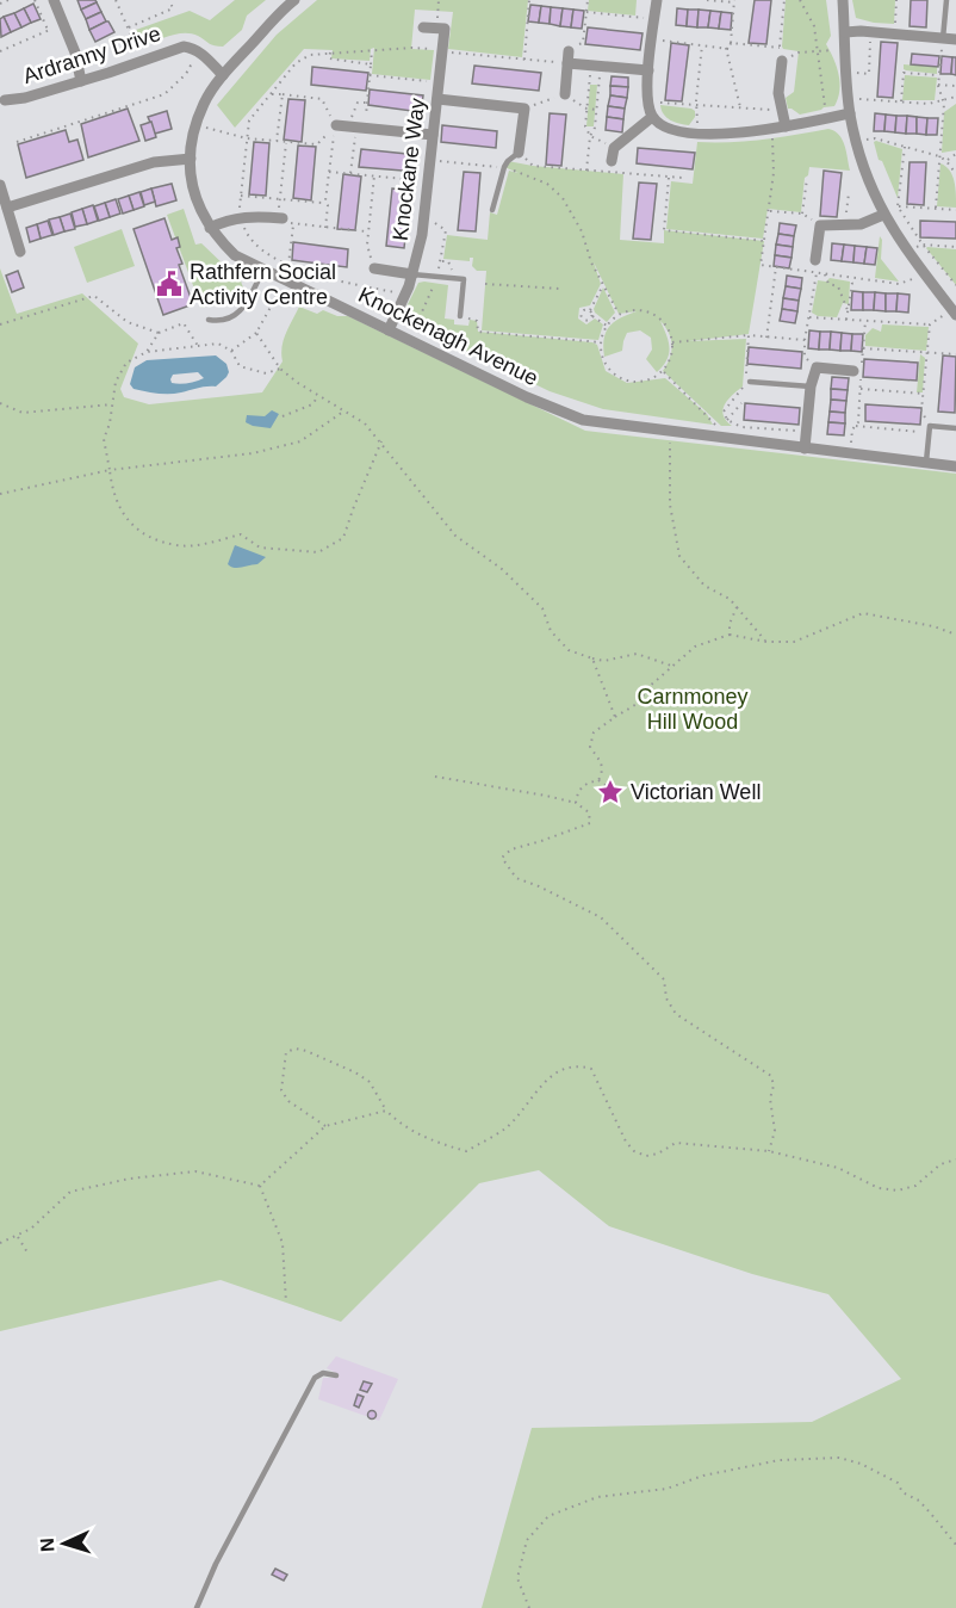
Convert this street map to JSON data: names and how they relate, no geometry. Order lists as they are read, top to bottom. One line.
{"streets":{"street":["Ardranny Drive","Knockane Way","Knockenagh Avenue"]},"crossings":[["Knockane Way","Knockenagh Avenue"]],"parks":["Carnmoney Hill Wood"],"places":{"public building":["Rathfern Social Activity Centre"],"place":["Victorian Well"]},"north":"left"}
